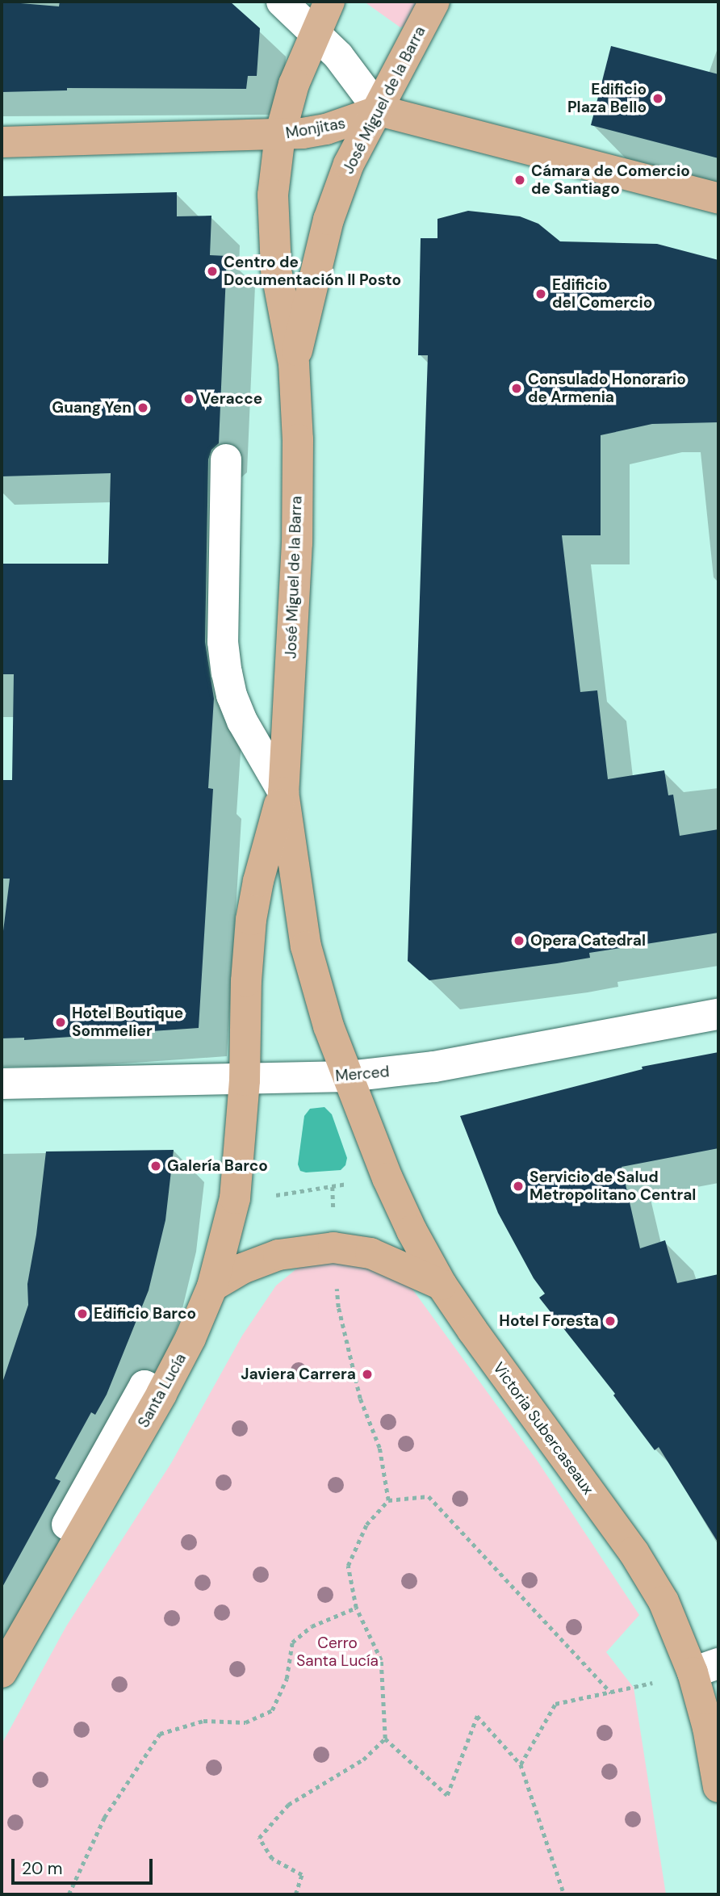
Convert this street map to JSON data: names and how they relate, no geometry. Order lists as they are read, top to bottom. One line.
{"streets":{"main road":["José Miguel de la Barra","Monjitas","Santa Lucía","Victoria Subercaseaux"],"street":["Merced"]},"crossings":[["José Miguel de la Barra","Monjitas"],["José Miguel de la Barra","Merced"],["José Miguel de la Barra","Santa Lucía"],["José Miguel de la Barra","Victoria Subercaseaux"],["Merced","Santa Lucía"],["Merced","Victoria Subercaseaux"]],"parks":["Cerro Santa Lucía"],"places":["Edificio Plaza Bello","Cámara de Comercio de Santiago","Centro de Documentación Il Posto","Edificio del Comercio","Consulado Honorario de Armenia","Veracce","Guang Yen","Opera Catedral","Hotel Boutique Sommelier","Galería Barco","Servicio de Salud Metropolitano Central","Edificio Barco","Hotel Foresta","Javiera Carrera"],"scale_bar":"20 m"}
